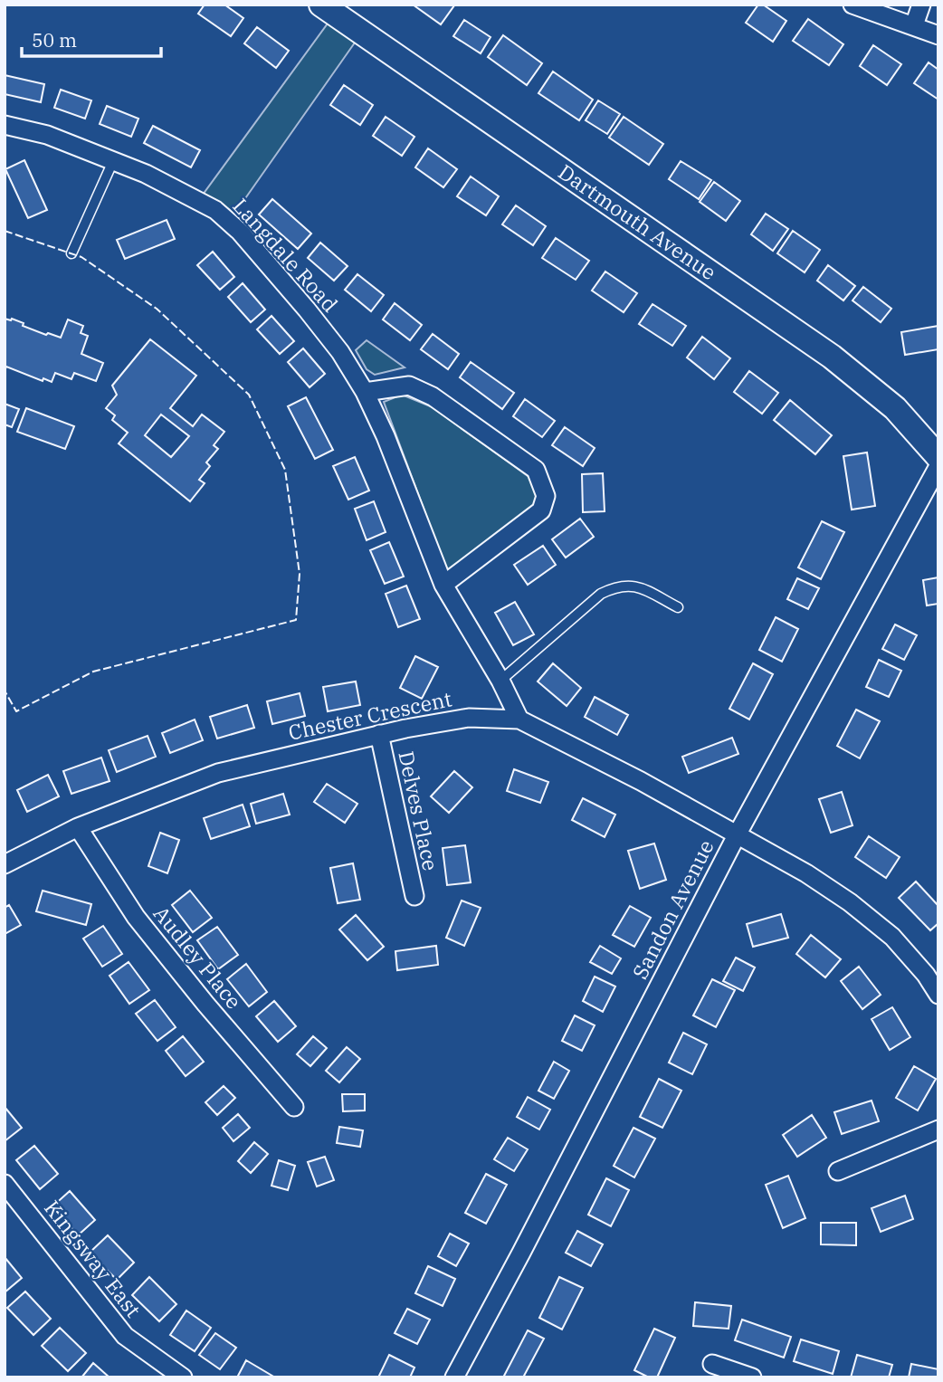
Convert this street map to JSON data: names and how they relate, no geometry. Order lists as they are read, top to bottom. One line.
{"streets":{"street":["Dartmouth Avenue","Langdale Road","Chester Crescent","Delves Place","Sandon Avenue","Audley Place","Kingsway East"]},"crossings":[["Langdale Road","Chester Crescent"],["Chester Crescent","Delves Place"],["Chester Crescent","Sandon Avenue"],["Chester Crescent","Audley Place"]],"scale_bar":"50 m"}
